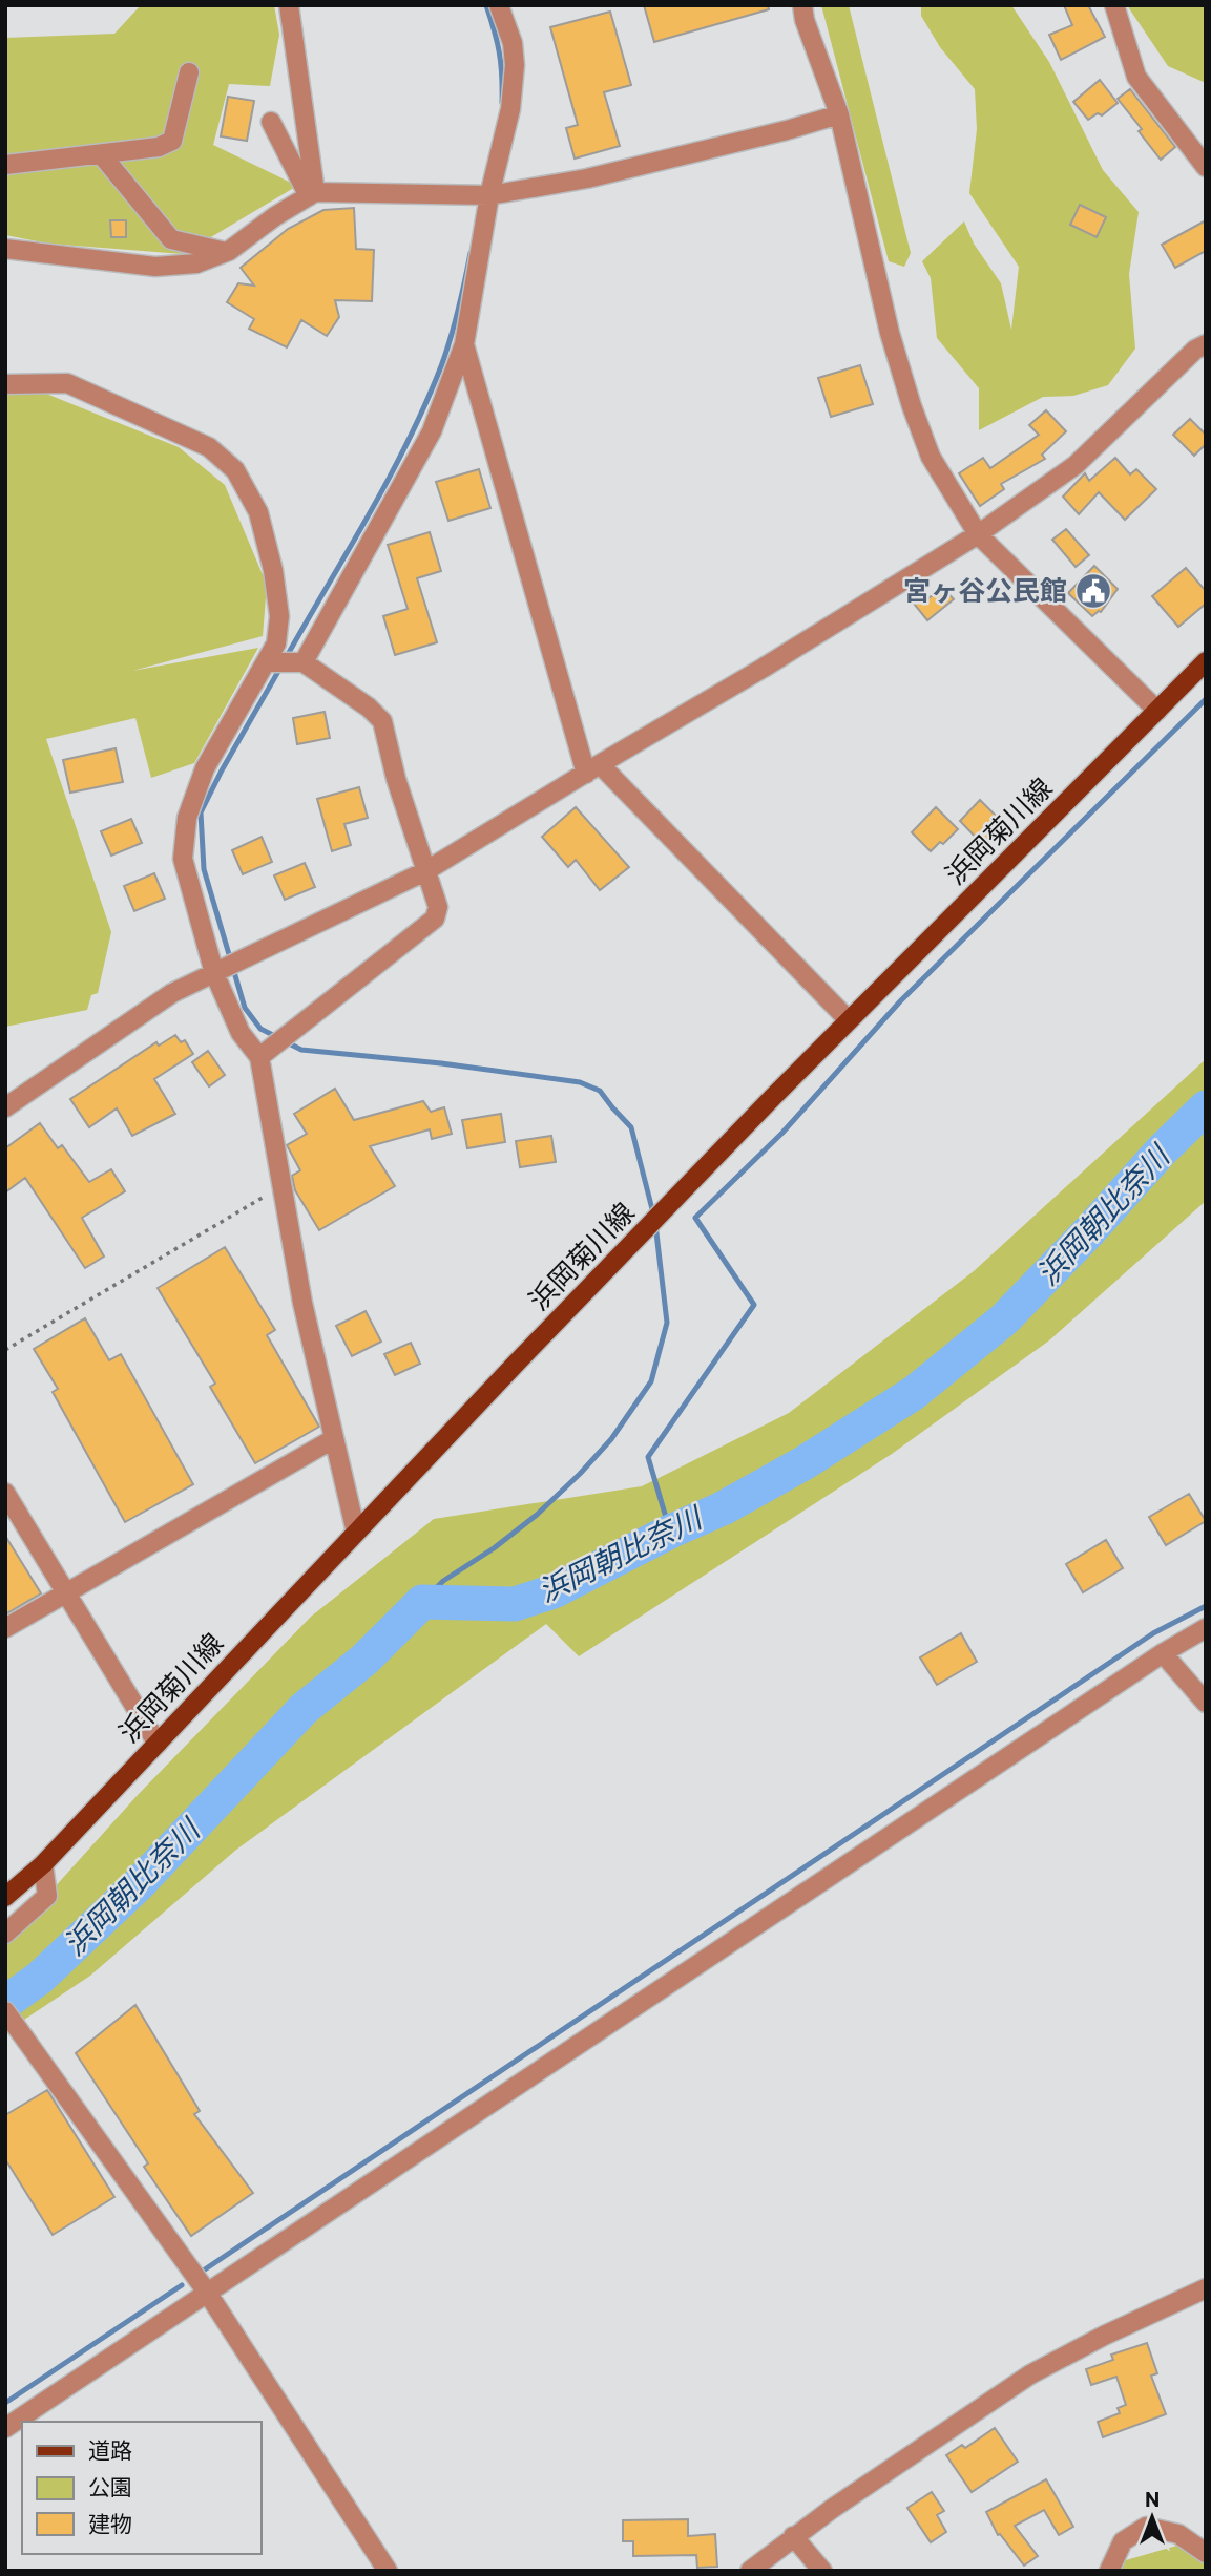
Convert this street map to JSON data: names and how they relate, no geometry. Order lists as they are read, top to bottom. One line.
{"streets":{"main road":["浜岡菊川線"]},"water":["浜岡朝比奈川"],"places":{"public building":["宮ヶ谷公民館"]},"legend":["道路","公園","建物"],"north":"top"}
